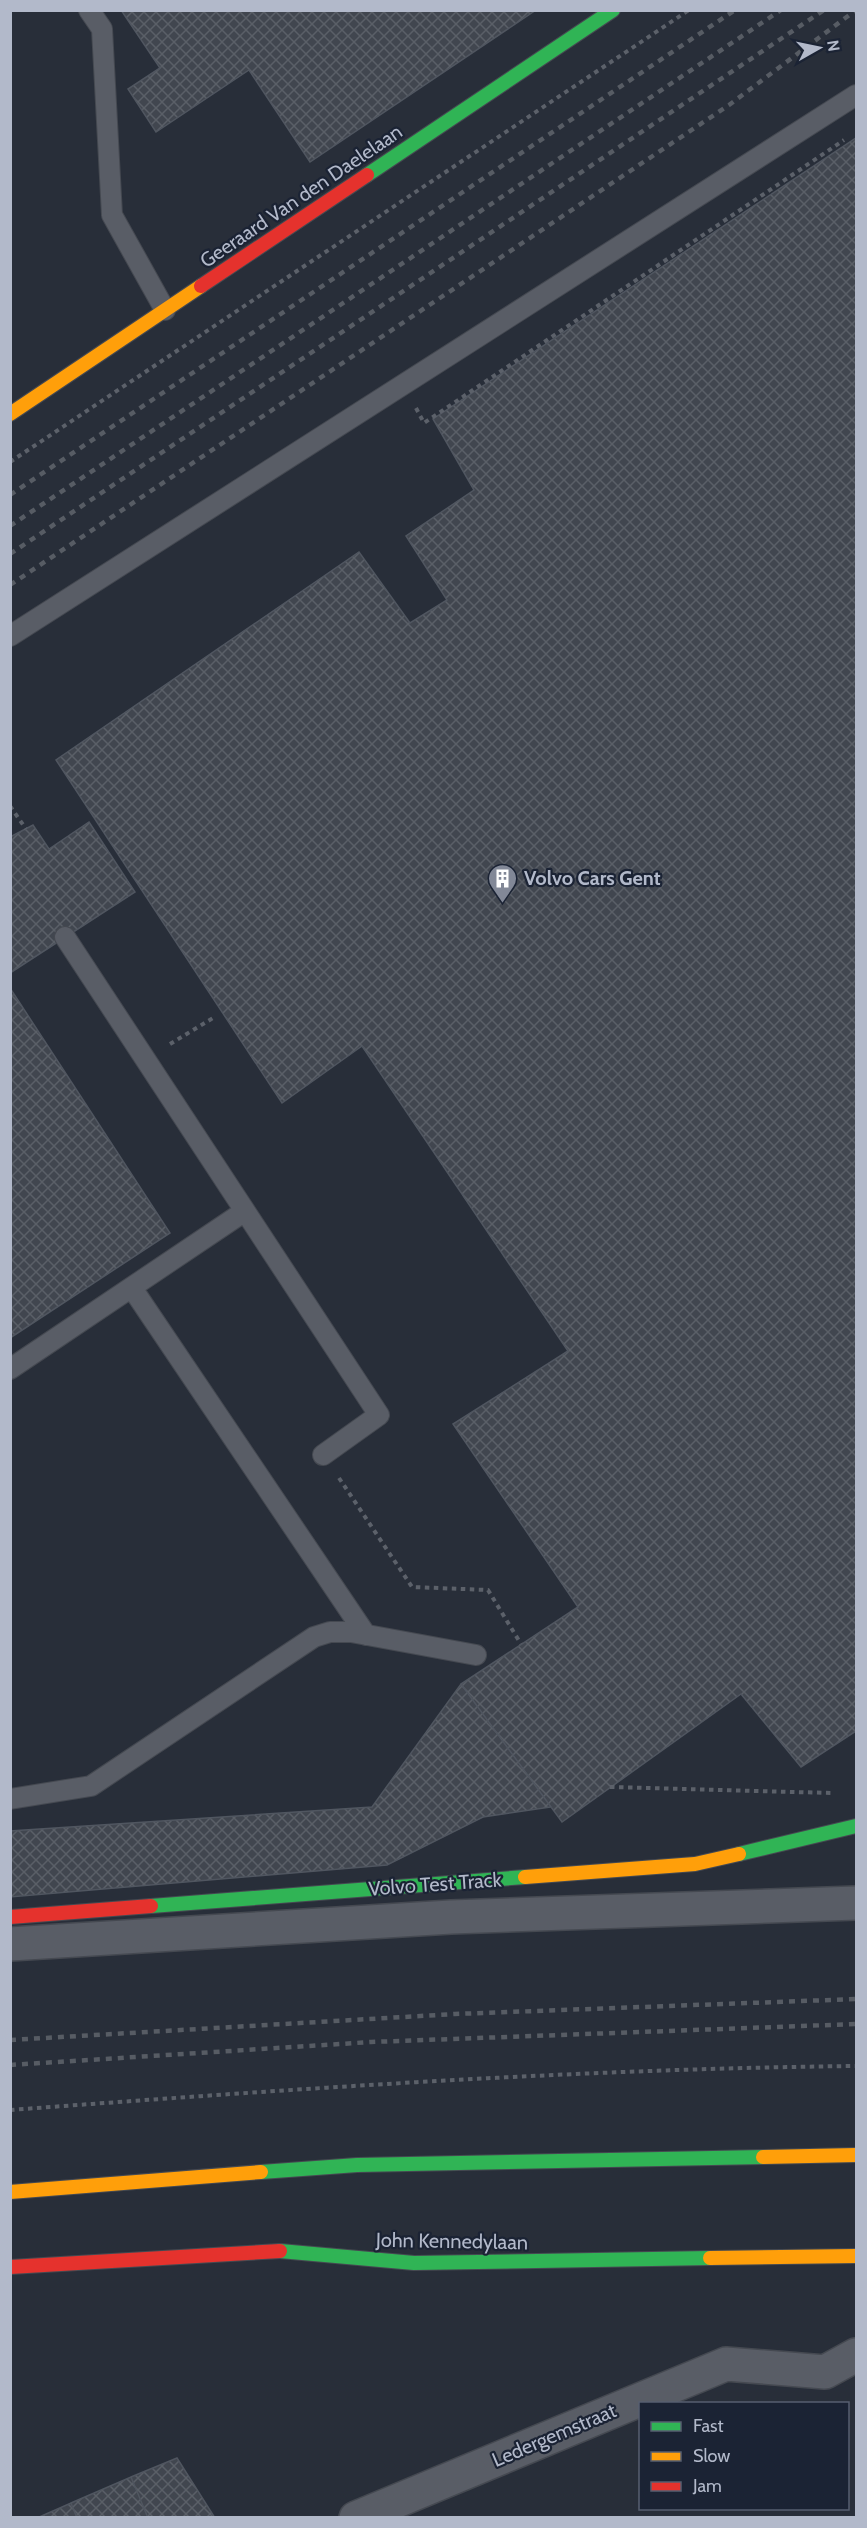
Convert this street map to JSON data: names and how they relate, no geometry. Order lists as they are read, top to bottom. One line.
{"streets":{"main road":["Geeraard Van den Daelelaan","Volvo Test Track","John Kennedylaan"],"street":["Ledergemstraat"]},"places":{"building":["Volvo Cars Gent"]},"legend":["Fast","Slow","Jam"],"north":"right"}
